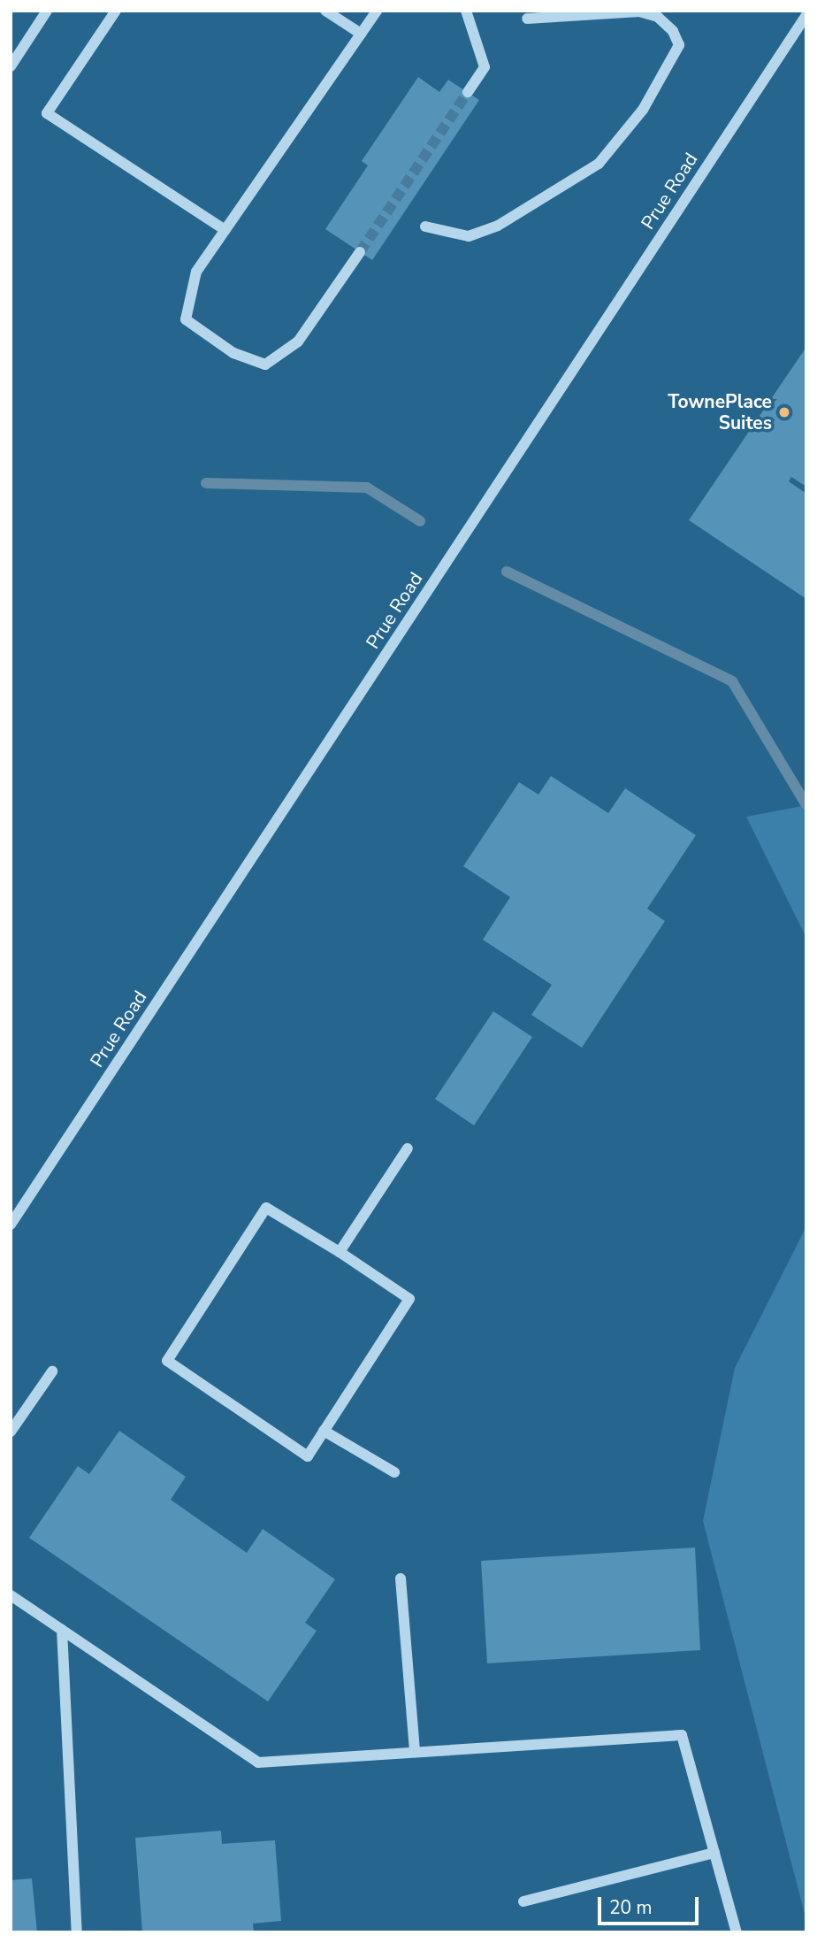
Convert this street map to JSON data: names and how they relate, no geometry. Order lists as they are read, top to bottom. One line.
{"streets":{"street":["Prue Road"]},"places":["TownePlace Suites"],"scale_bar":"20 m"}
